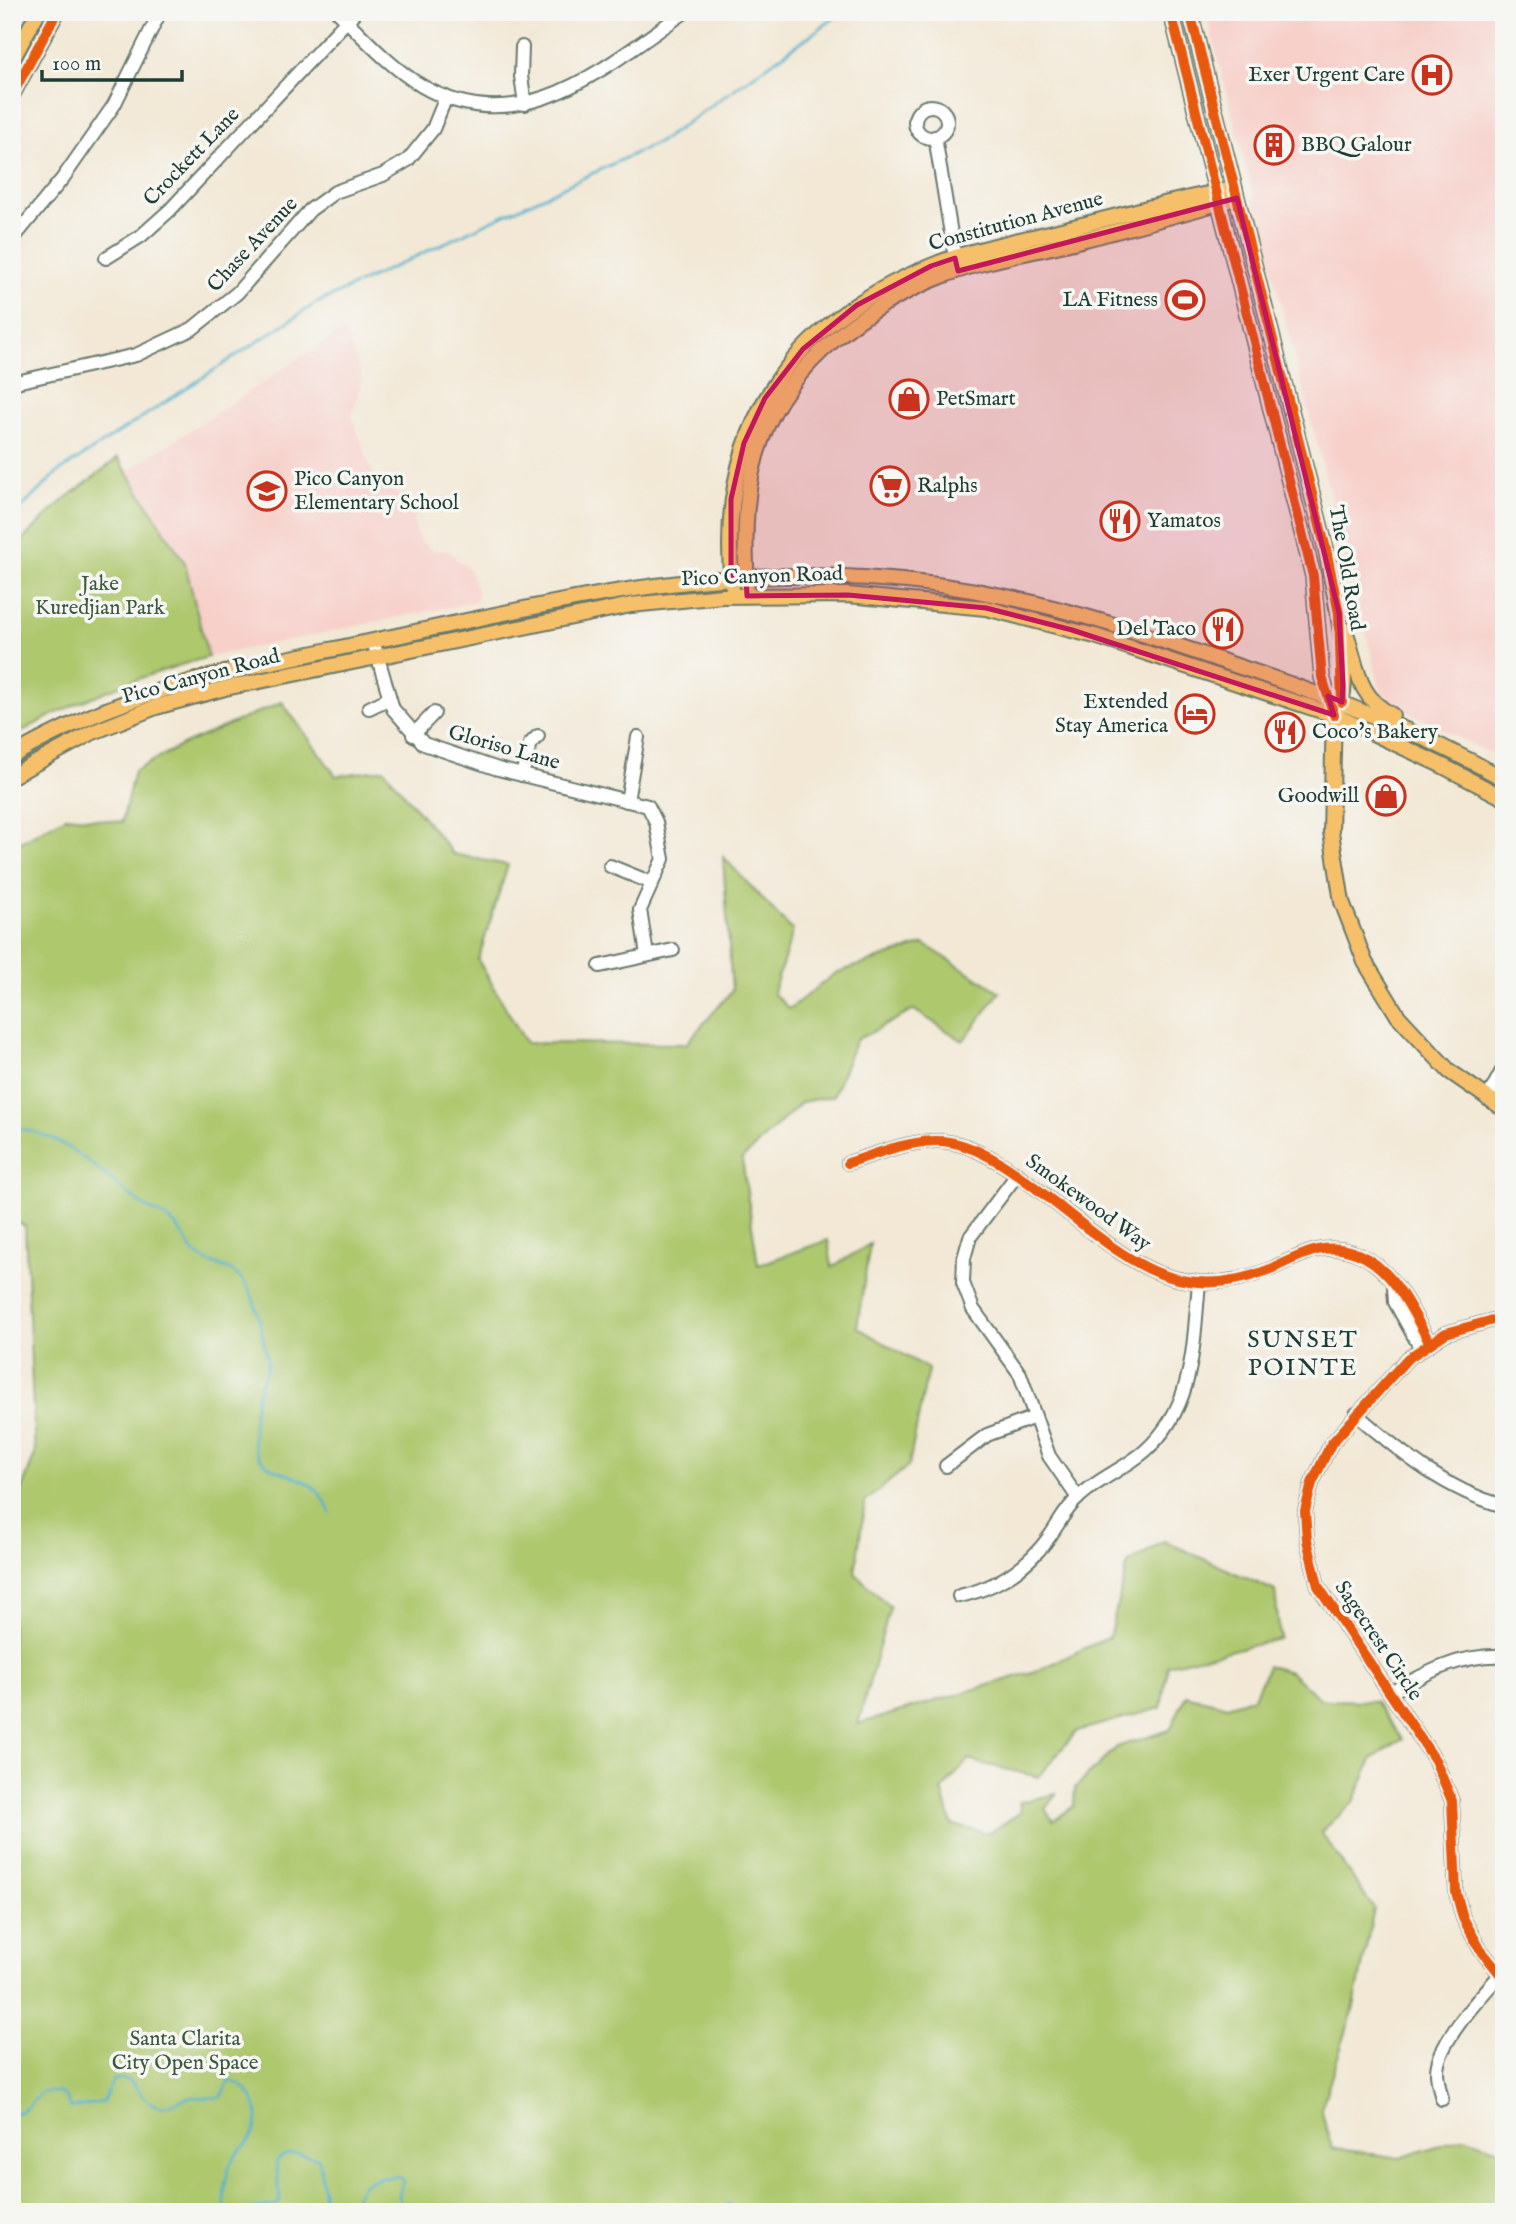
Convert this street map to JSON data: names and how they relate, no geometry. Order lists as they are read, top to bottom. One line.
{"streets":{"main road":["Constitution Avenue","The Old Road","Pico Canyon Road"],"street":["Crockett Lane","Chase Avenue","Gloriso Lane","Smokewood Way","Sagecrest Circle"]},"crossings":[["Constitution Avenue","The Old Road"],["Constitution Avenue","Pico Canyon Road"],["The Old Road","Pico Canyon Road"],["Pico Canyon Road","Gloriso Lane"],["Smokewood Way","Sagecrest Circle"]],"districts":["SUNSET POINTE"],"parks":["Jake Kuredjian Park","Santa Clarita City Open Space"],"places":{"hospital":["Exer Urgent Care"],"building":["BBQ Galour"],"sports":["LA Fitness"],"shop":["PetSmart","Goodwill"],"supermarket":["Ralphs"],"school or university":["Pico Canyon Elementary School"],"restaurant":["Yamatos","Del Taco","Coco's Bakery"],"hotel":["Extended Stay America"]},"scale_bar":"100 m"}
